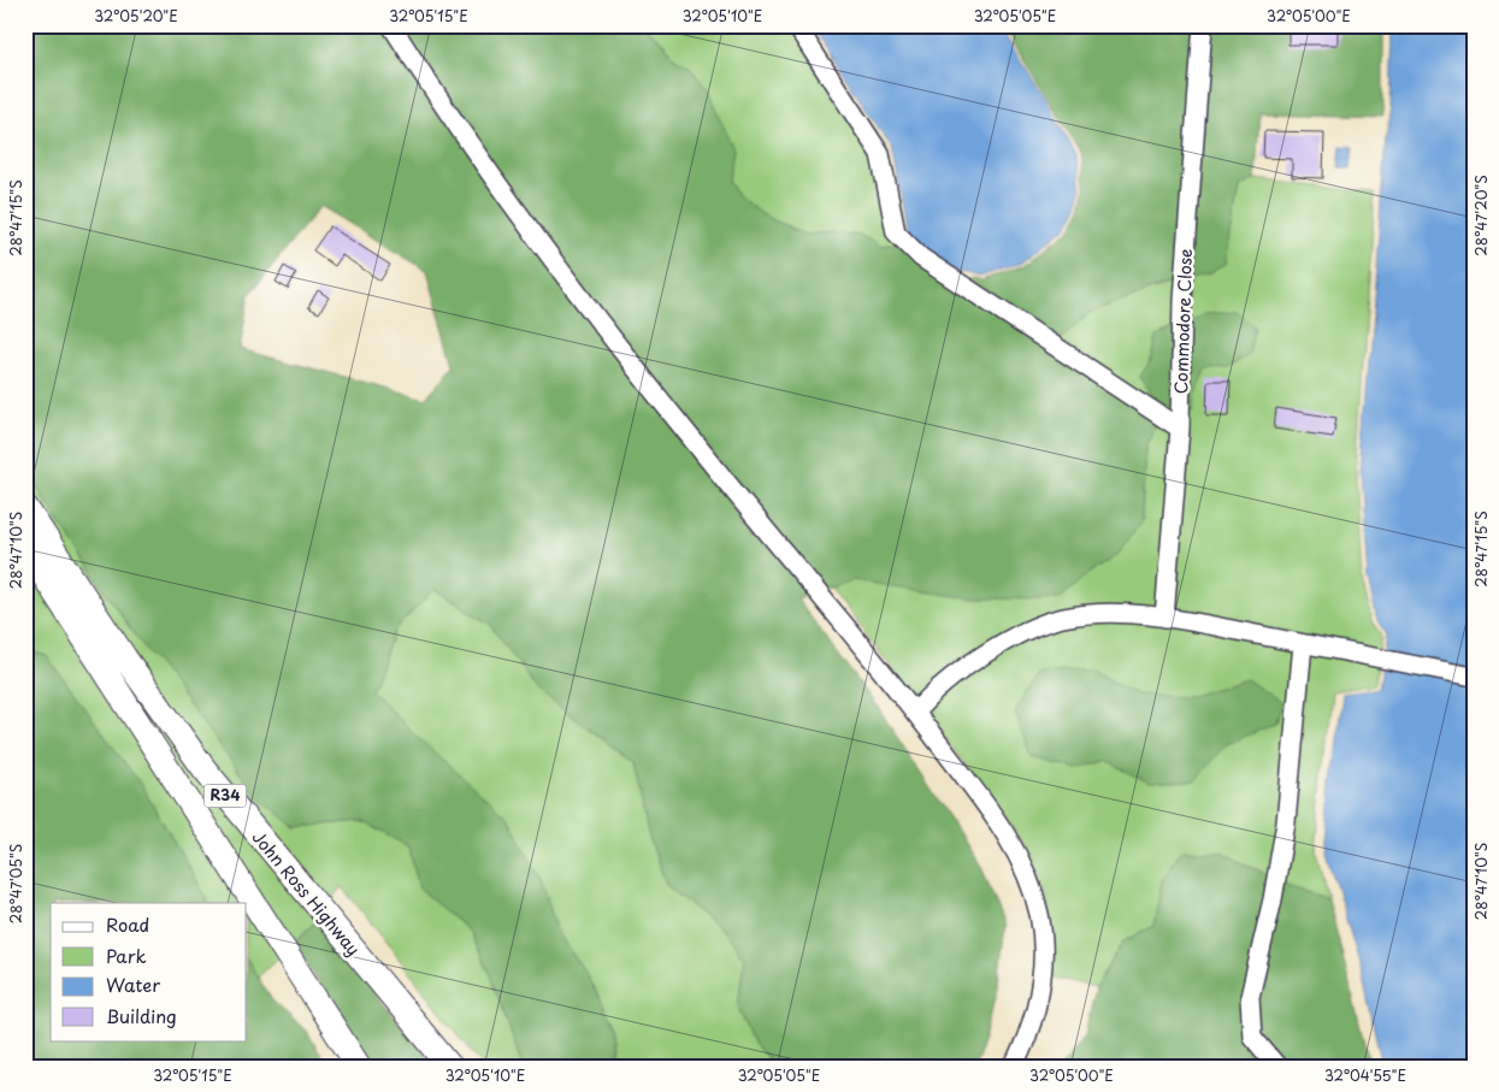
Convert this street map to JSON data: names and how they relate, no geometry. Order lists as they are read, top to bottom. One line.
{"streets":{"main road":["R34","John Ross Highway"],"street":["Commodore Close"]},"legend":["Road","Park","Water","Building"],"coordinates":["32°05'20\"E","32°05'15\"E","32°05'10\"E","32°05'05\"E","32°05'00\"E","28°47'20\"S","28°47'15\"S","28°47'10\"S","28°47'05\"S","32°04'55\"E"]}
